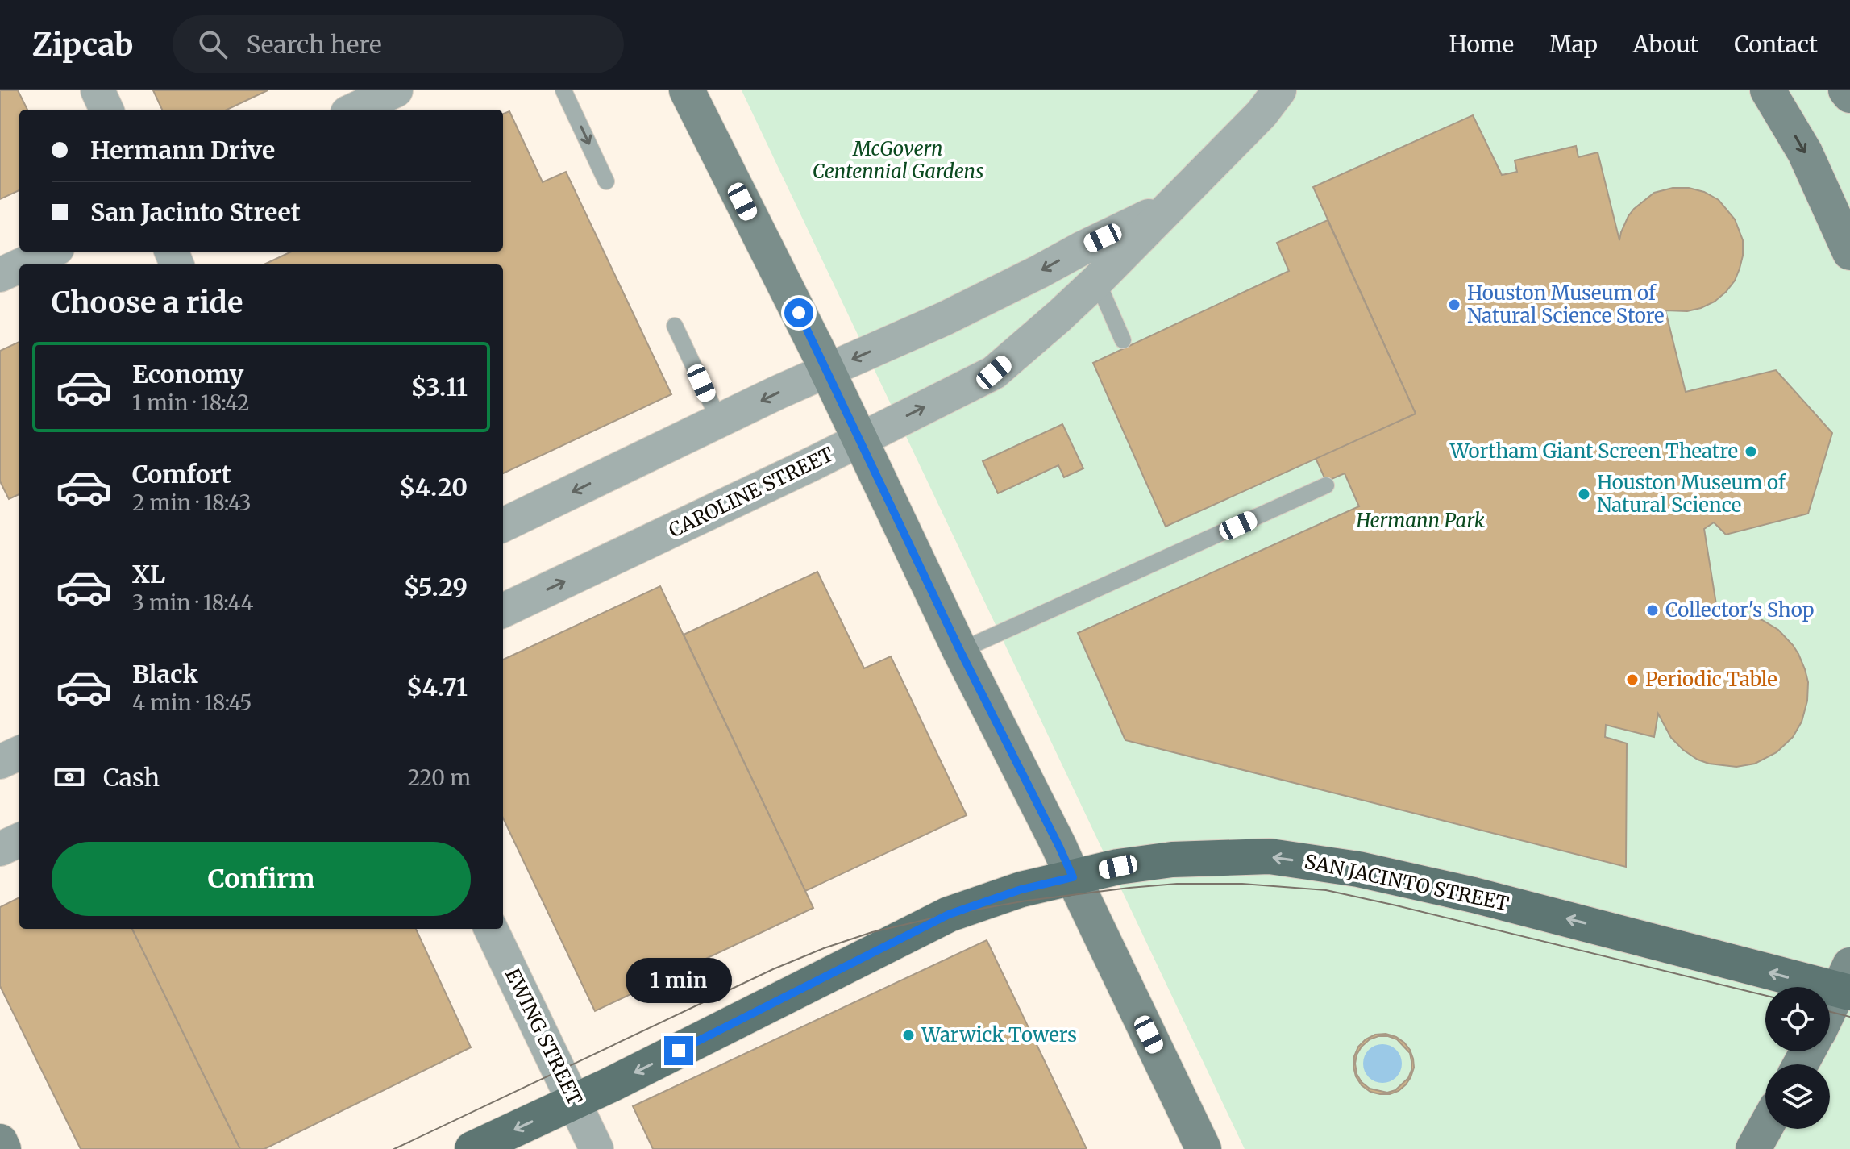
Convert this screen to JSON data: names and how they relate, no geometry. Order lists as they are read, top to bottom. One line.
{"streets":{"main road":["SAN JACINTO STREET"],"street":["CAROLINE STREET","EWING STREET"]},"crossings":[["SAN JACINTO STREET","EWING STREET"]],"one_way":["SAN JACINTO STREET"],"parks":["McGovern Centennial Gardens","Hermann Park"],"places":["Houston Museum of Natural Science Store","Wortham Giant Screen Theatre","Houston Museum of Natural Science","Collector's Shop","Periodic Table","Warwick Towers"],"page":{"header":"Zipcab","search":"Search here","nav":["Home","Map","About","Contact"],"banner":["Hermann Drive","San Jacinto Street"],"heading":"Choose a ride","list":[{"name":"Economy","note":"1 min · 18:42","value":"$3.11"},{"name":"Comfort","note":"2 min · 18:43","value":"$4.20"},{"name":"XL","note":"3 min · 18:44","value":"$5.29"},{"name":"Black","note":"4 min · 18:45","value":"$4.71"}],"pay":["Cash","220 m"],"buttons":"Confirm","bubble":"1 min"}}
